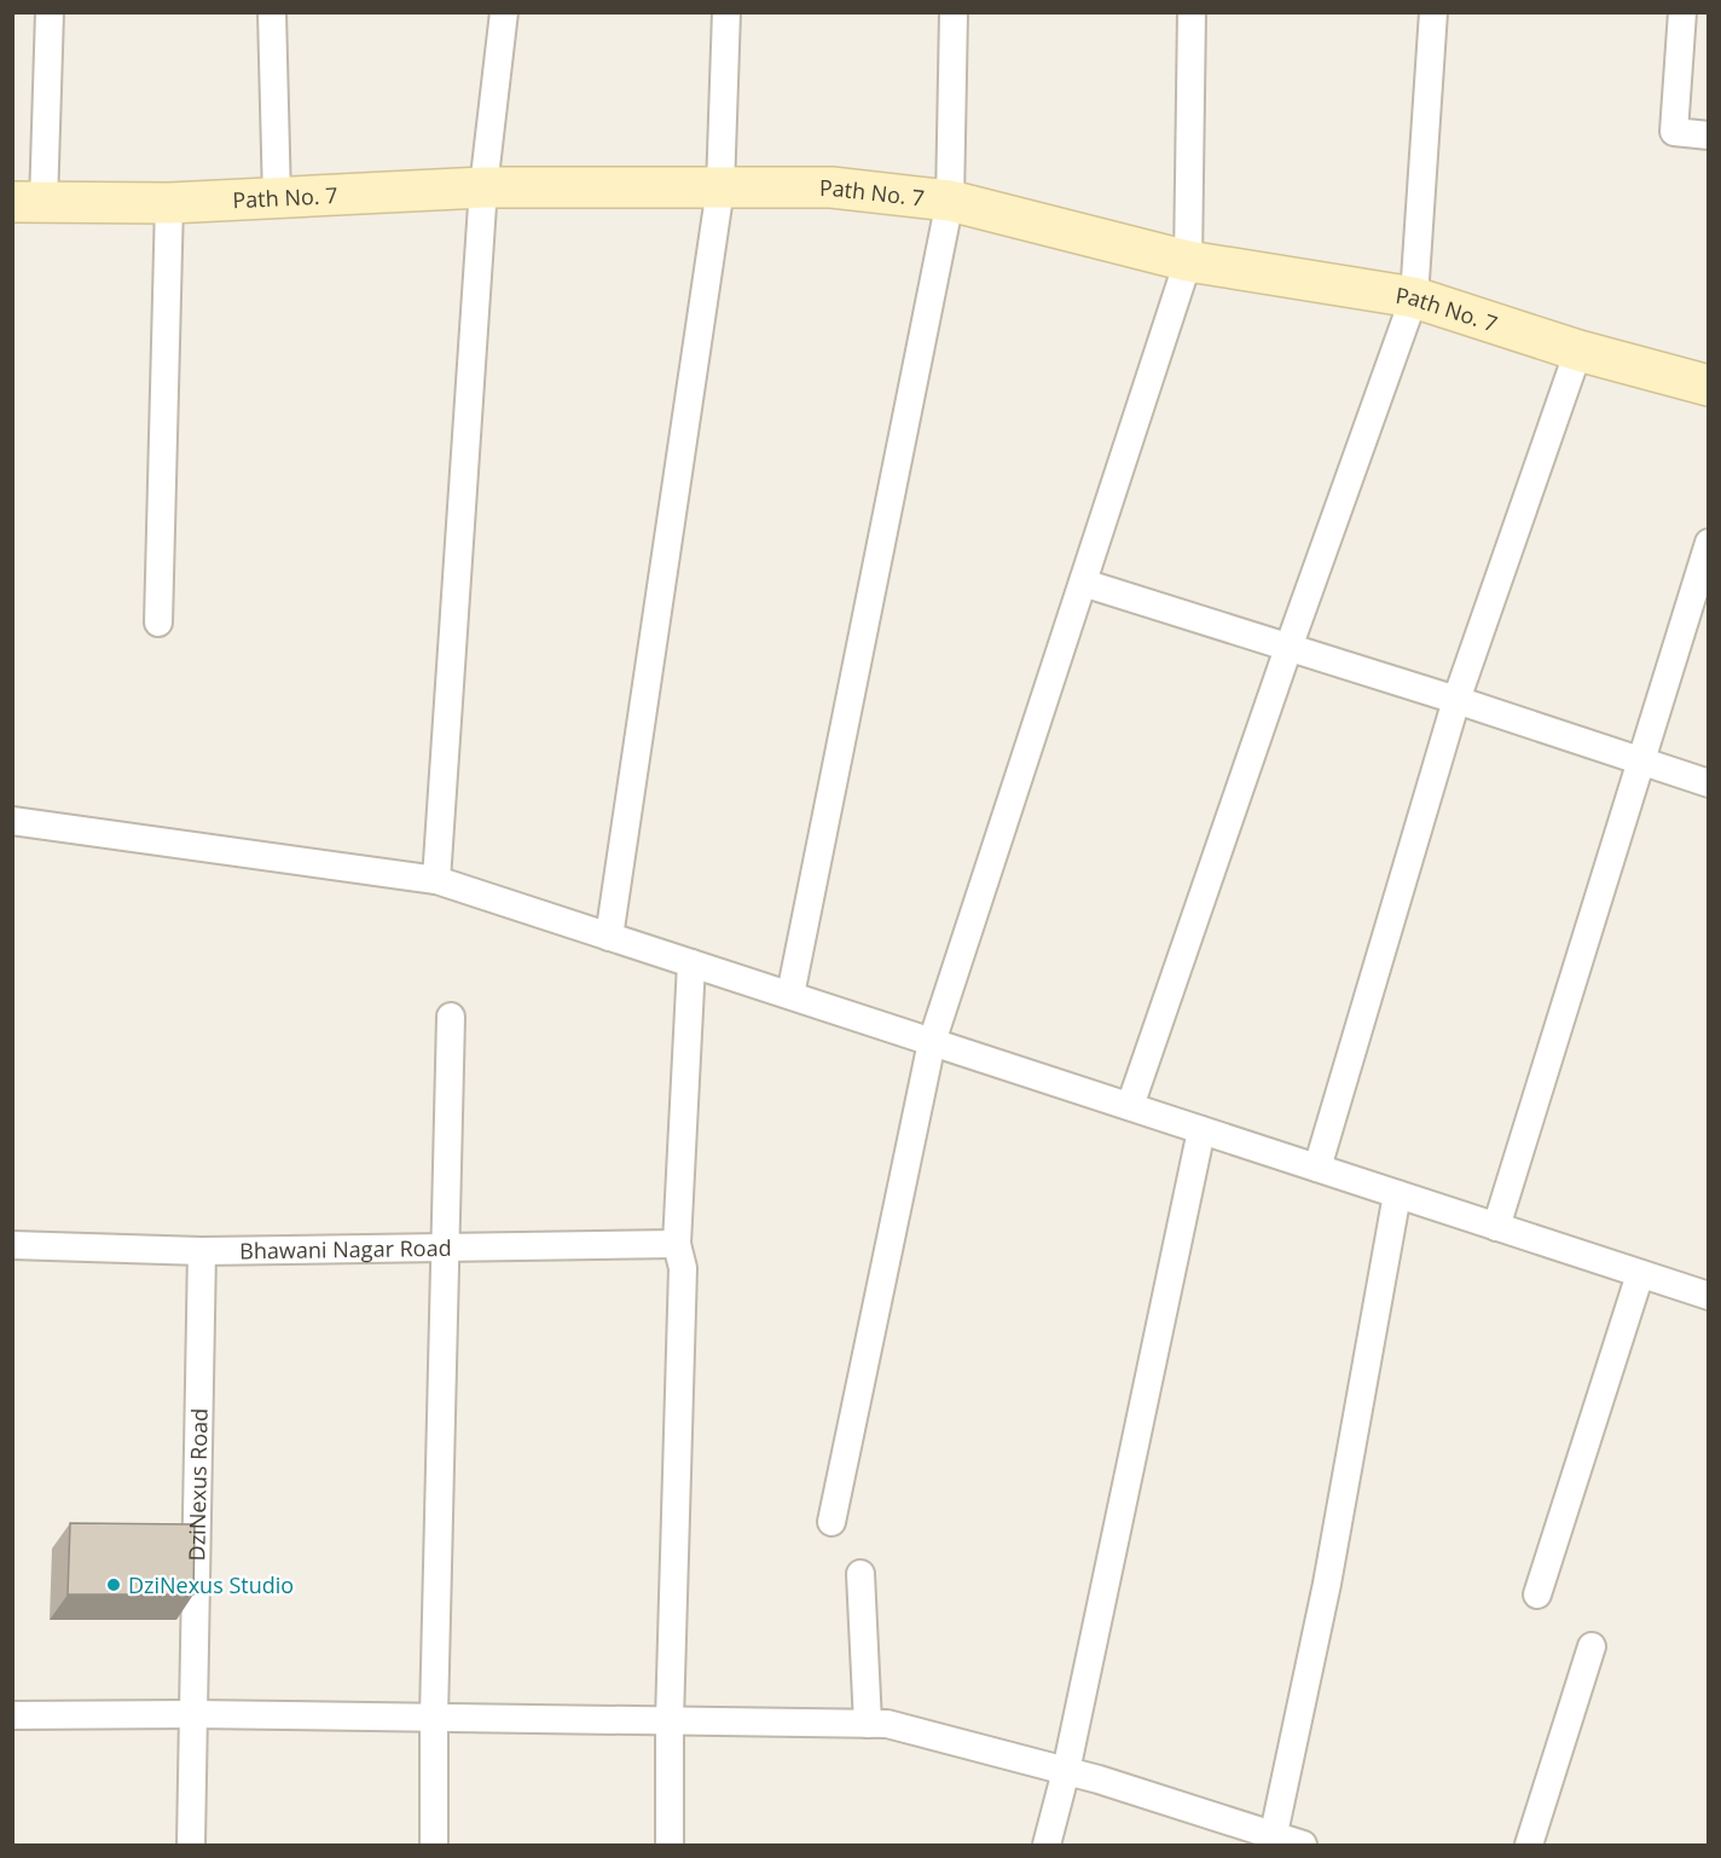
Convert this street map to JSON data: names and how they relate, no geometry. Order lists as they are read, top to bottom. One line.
{"streets":{"street":["Path No. 7","Bhawani Nagar Road","DziNexus Road"]},"crossings":[["Bhawani Nagar Road","DziNexus Road"]],"places":["DziNexus Studio"]}
